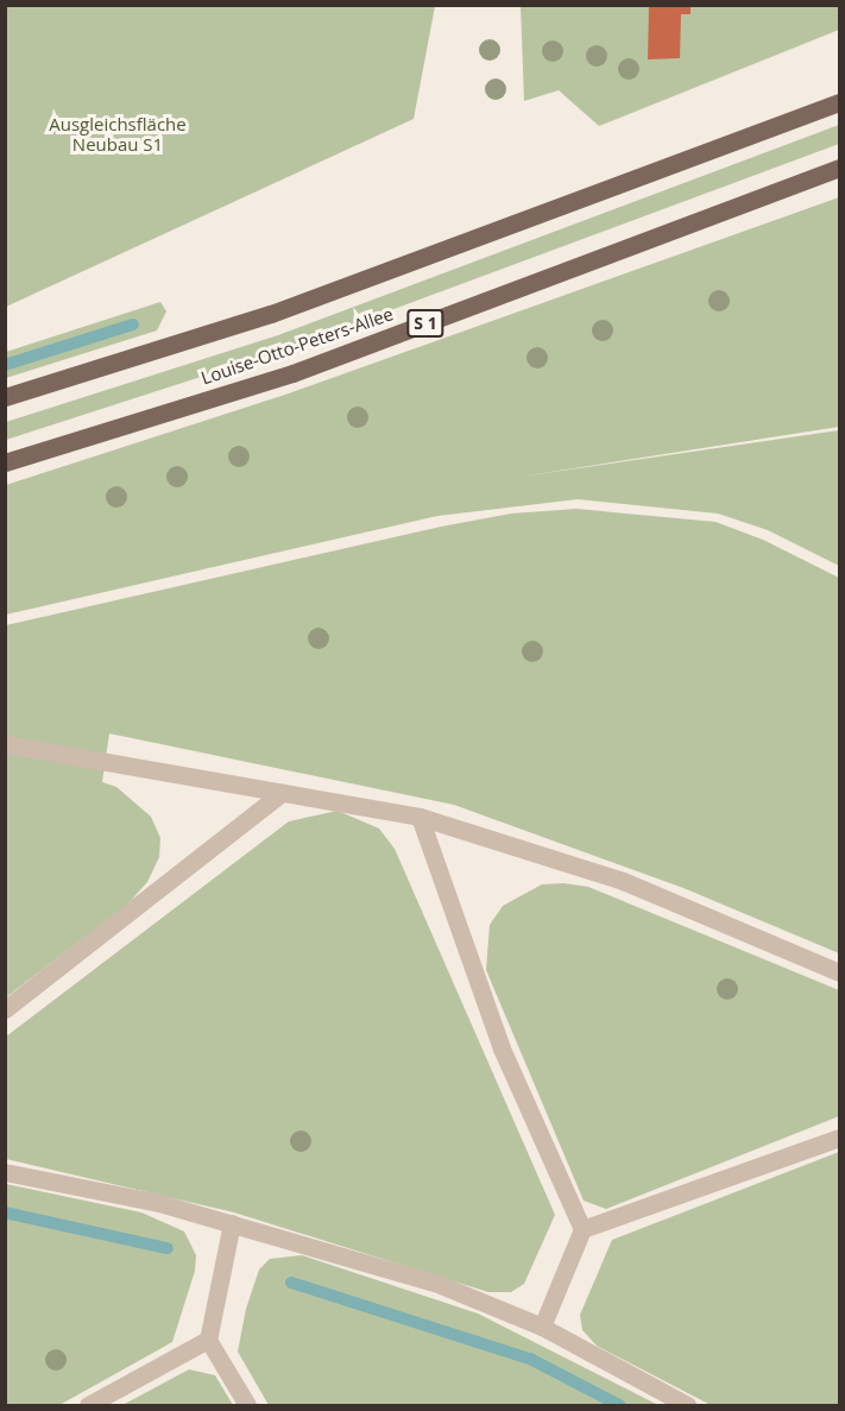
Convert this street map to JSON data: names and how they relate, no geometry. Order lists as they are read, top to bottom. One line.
{"streets":{"main road":["S 1","Louise-Otto-Peters-Allee"]},"parks":["Ausgleichsfläche Neubau S1"]}
